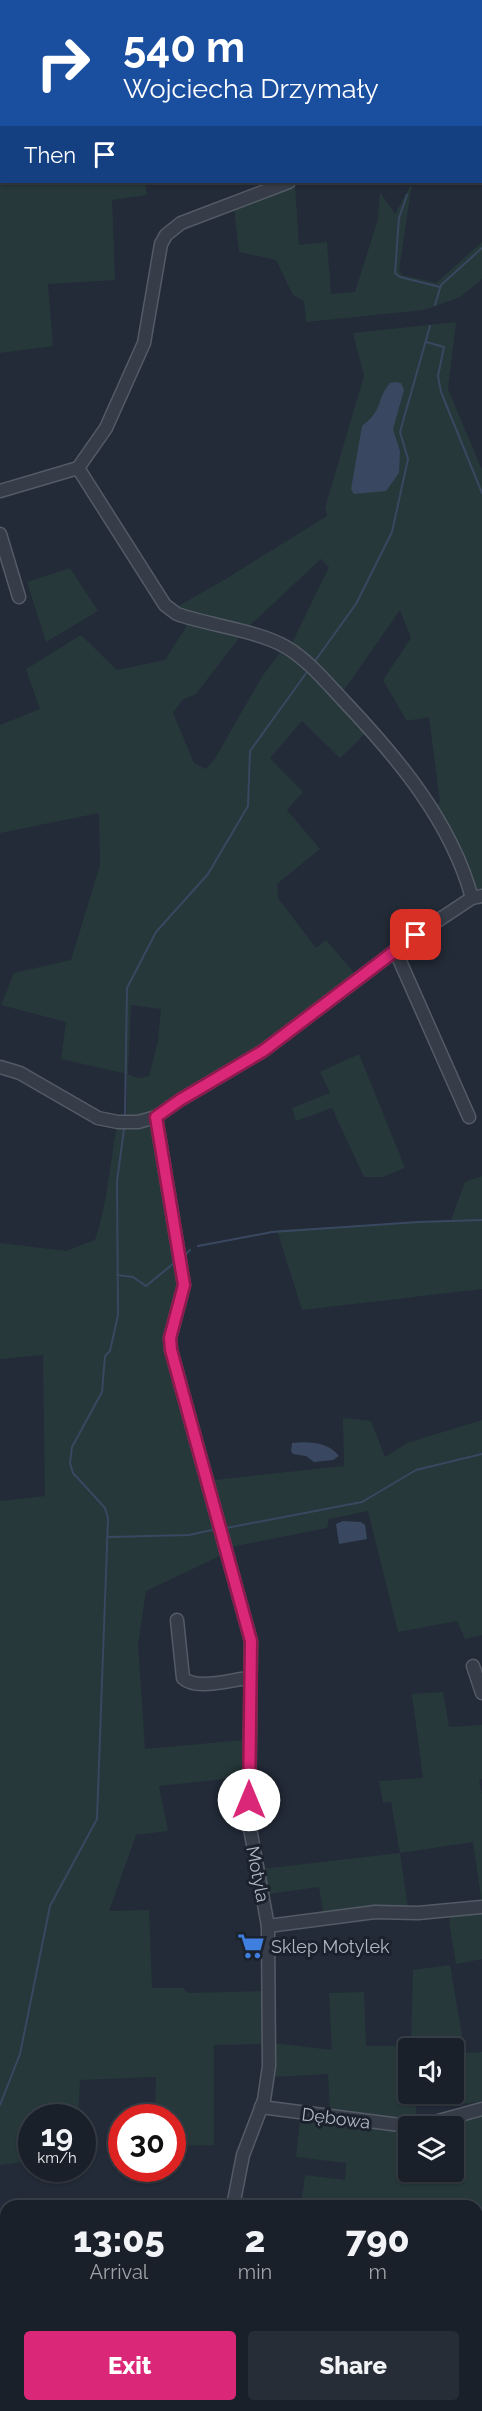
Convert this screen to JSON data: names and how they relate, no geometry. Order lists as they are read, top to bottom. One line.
{"streets":{"street":["Motyla","Dębowa"]},"crossings":[["Motyla","Dębowa"]],"places":{"supermarket":["Sklep Motylek"]},"page":{"turn":["540 m","Wojciecha Drzymały"],"then":"Then","speed":"19 km/h","limit":"30","eta":["13:05","Arrival","2","min","790","m"],"buttons":["Exit","Share"]}}
